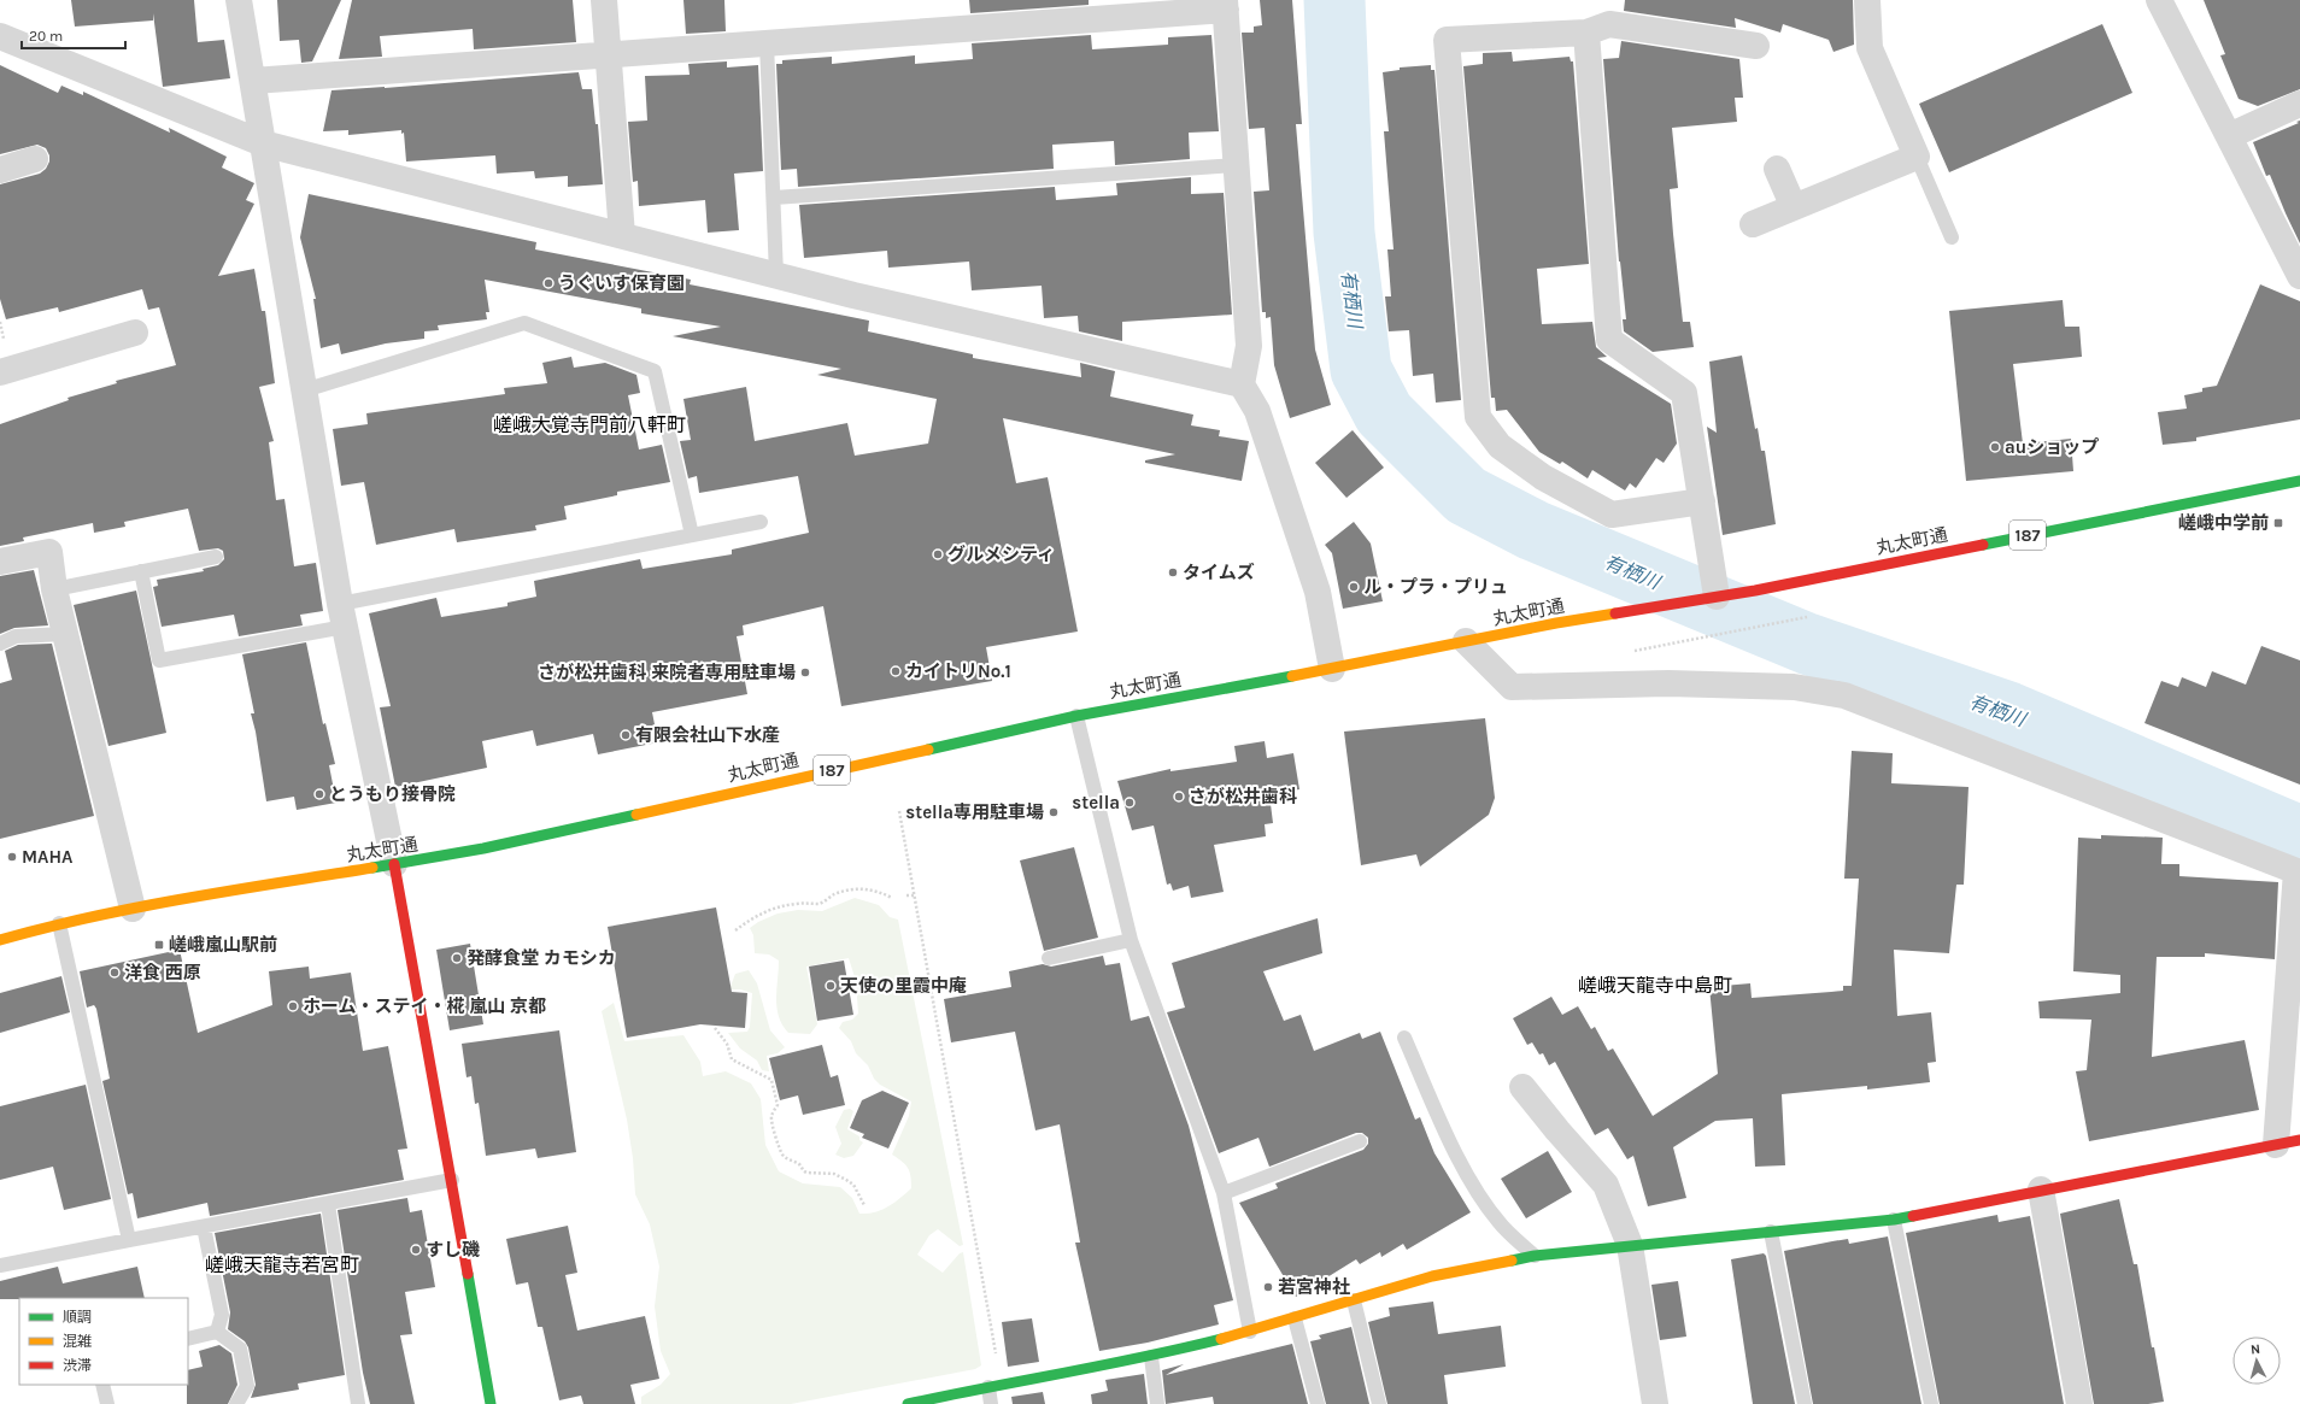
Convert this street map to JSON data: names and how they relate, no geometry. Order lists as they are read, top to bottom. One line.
{"streets":{"main road":["187","丸太町通"]},"districts":["嵯峨大覚寺門前八軒町","嵯峨天龍寺中島町","嵯峨天龍寺若宮町"],"water":["有栖川"],"places":{"other":["うぐいす保育園","auショップ","グルメシティ","タイムズ","ル・プラ・プリュ","カイトリNo.1","さが松井歯科 来院者専用駐車場","有限会社山下水産","とうもり接骨院","さが松井歯科","stella","stella専用駐車場","MAHA","発酵食堂 カモシカ","洋食 西原","天使の里霞中庵","ホーム・ステイ・椛 嵐山 京都","すし磯","若宮神社"],"transit":["嵯峨中学前","嵯峨嵐山駅前"]},"legend":["順調","混雑","渋滞"],"scale_bar":"20 m","north":"top"}
